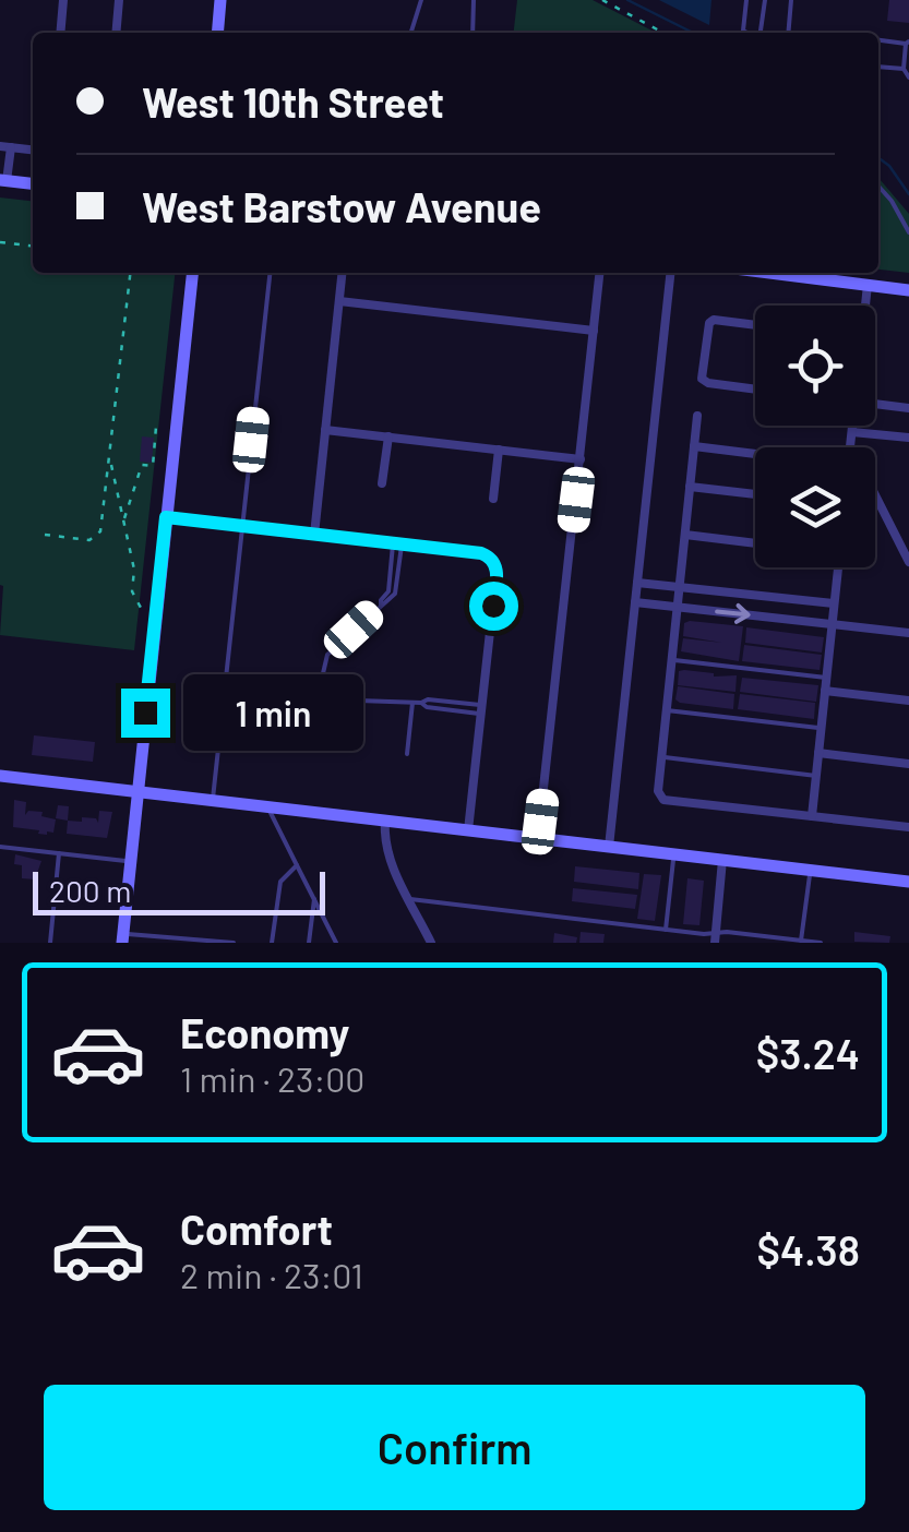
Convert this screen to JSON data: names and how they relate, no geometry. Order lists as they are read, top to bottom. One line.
{"scale_bar":"200 m","page":{"banner":["West 10th Street","West Barstow Avenue"],"bubble":"1 min","scale":"200 m","list":[{"name":"Economy","note":"1 min · 23:00","value":"$3.24"},{"name":"Comfort","note":"2 min · 23:01","value":"$4.38"}],"buttons":"Confirm"}}
